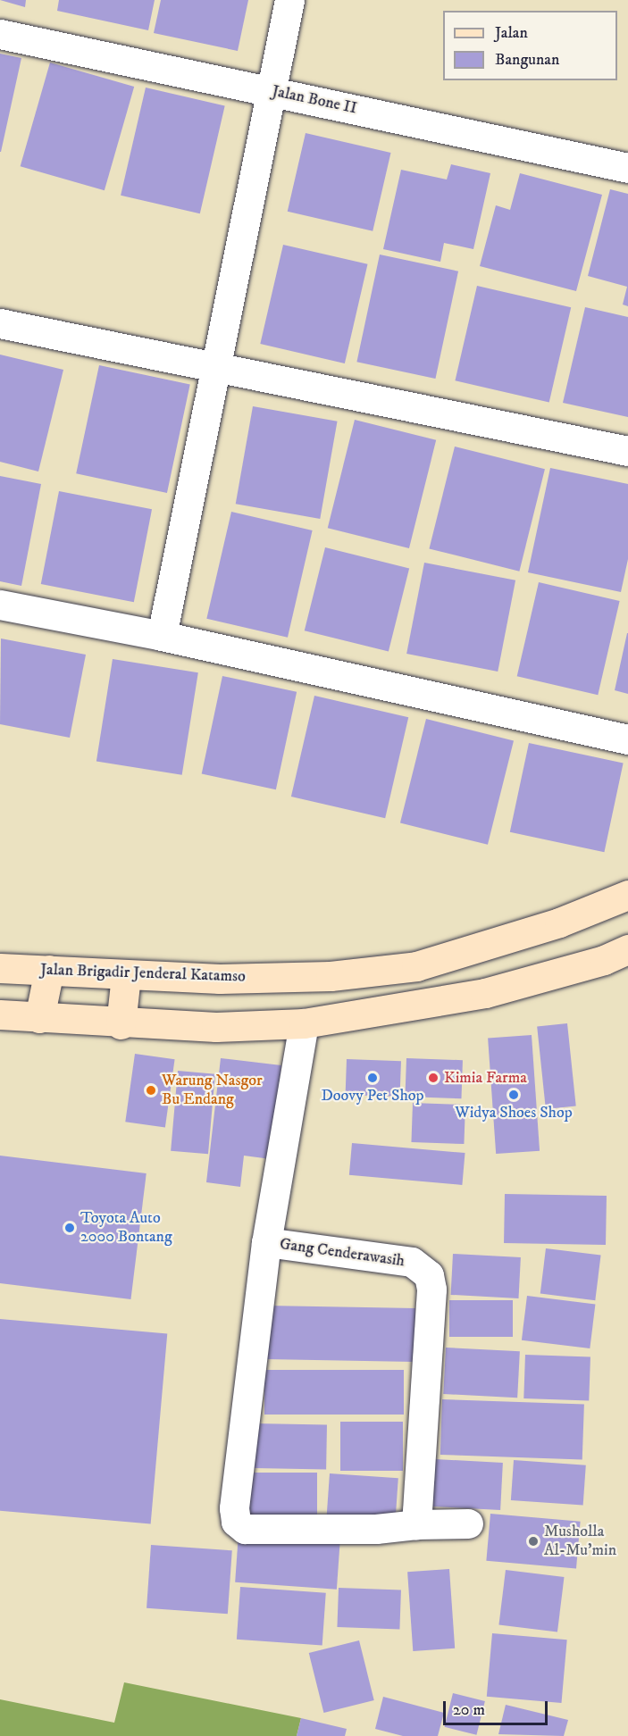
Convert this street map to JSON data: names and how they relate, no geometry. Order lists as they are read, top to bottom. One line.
{"streets":{"main road":["Jalan Brigadir Jenderal Katamso"],"street":["Jalan Bone II","Gang Cenderawasih"]},"places":["Doovy Pet Shop","Kimia Farma","Warung Nasgor Bu Endang","Widya Shoes Shop","Toyota Auto 2000 Bontang","Musholla Al-Mu'min"],"legend":["Jalan","Bangunan"],"scale_bar":"20 m"}
